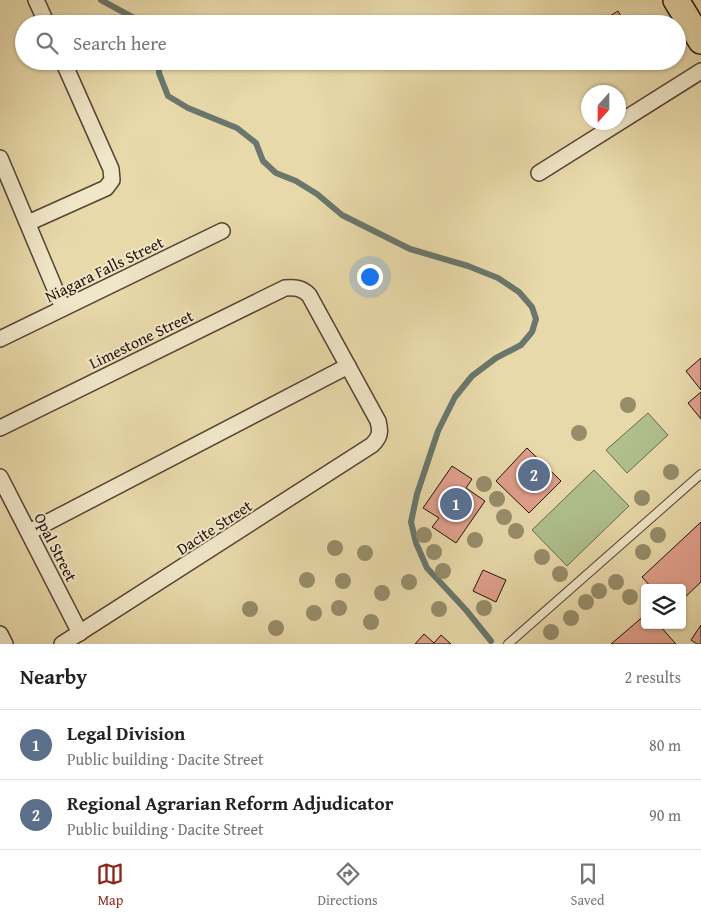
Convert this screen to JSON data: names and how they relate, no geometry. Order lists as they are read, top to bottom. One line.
{"streets":{"street":["Niagara Falls Street","Limestone Street","Dacite Street","Opal Street"]},"crossings":[["Limestone Street","Dacite Street"],["Dacite Street","Opal Street"]],"north":"bottom","page":{"search":"Search here","pins":["2","1"],"heading":["Nearby","2 results"],"list":[{"mark":"1","name":"Legal Division","note":"Public building · Dacite Street","value":"80 m"},{"mark":"2","name":"Regional Agrarian Reform Adjudicator","note":"Public building · Dacite Street","value":"90 m"}],"nav":["Map","Directions","Saved"]}}
